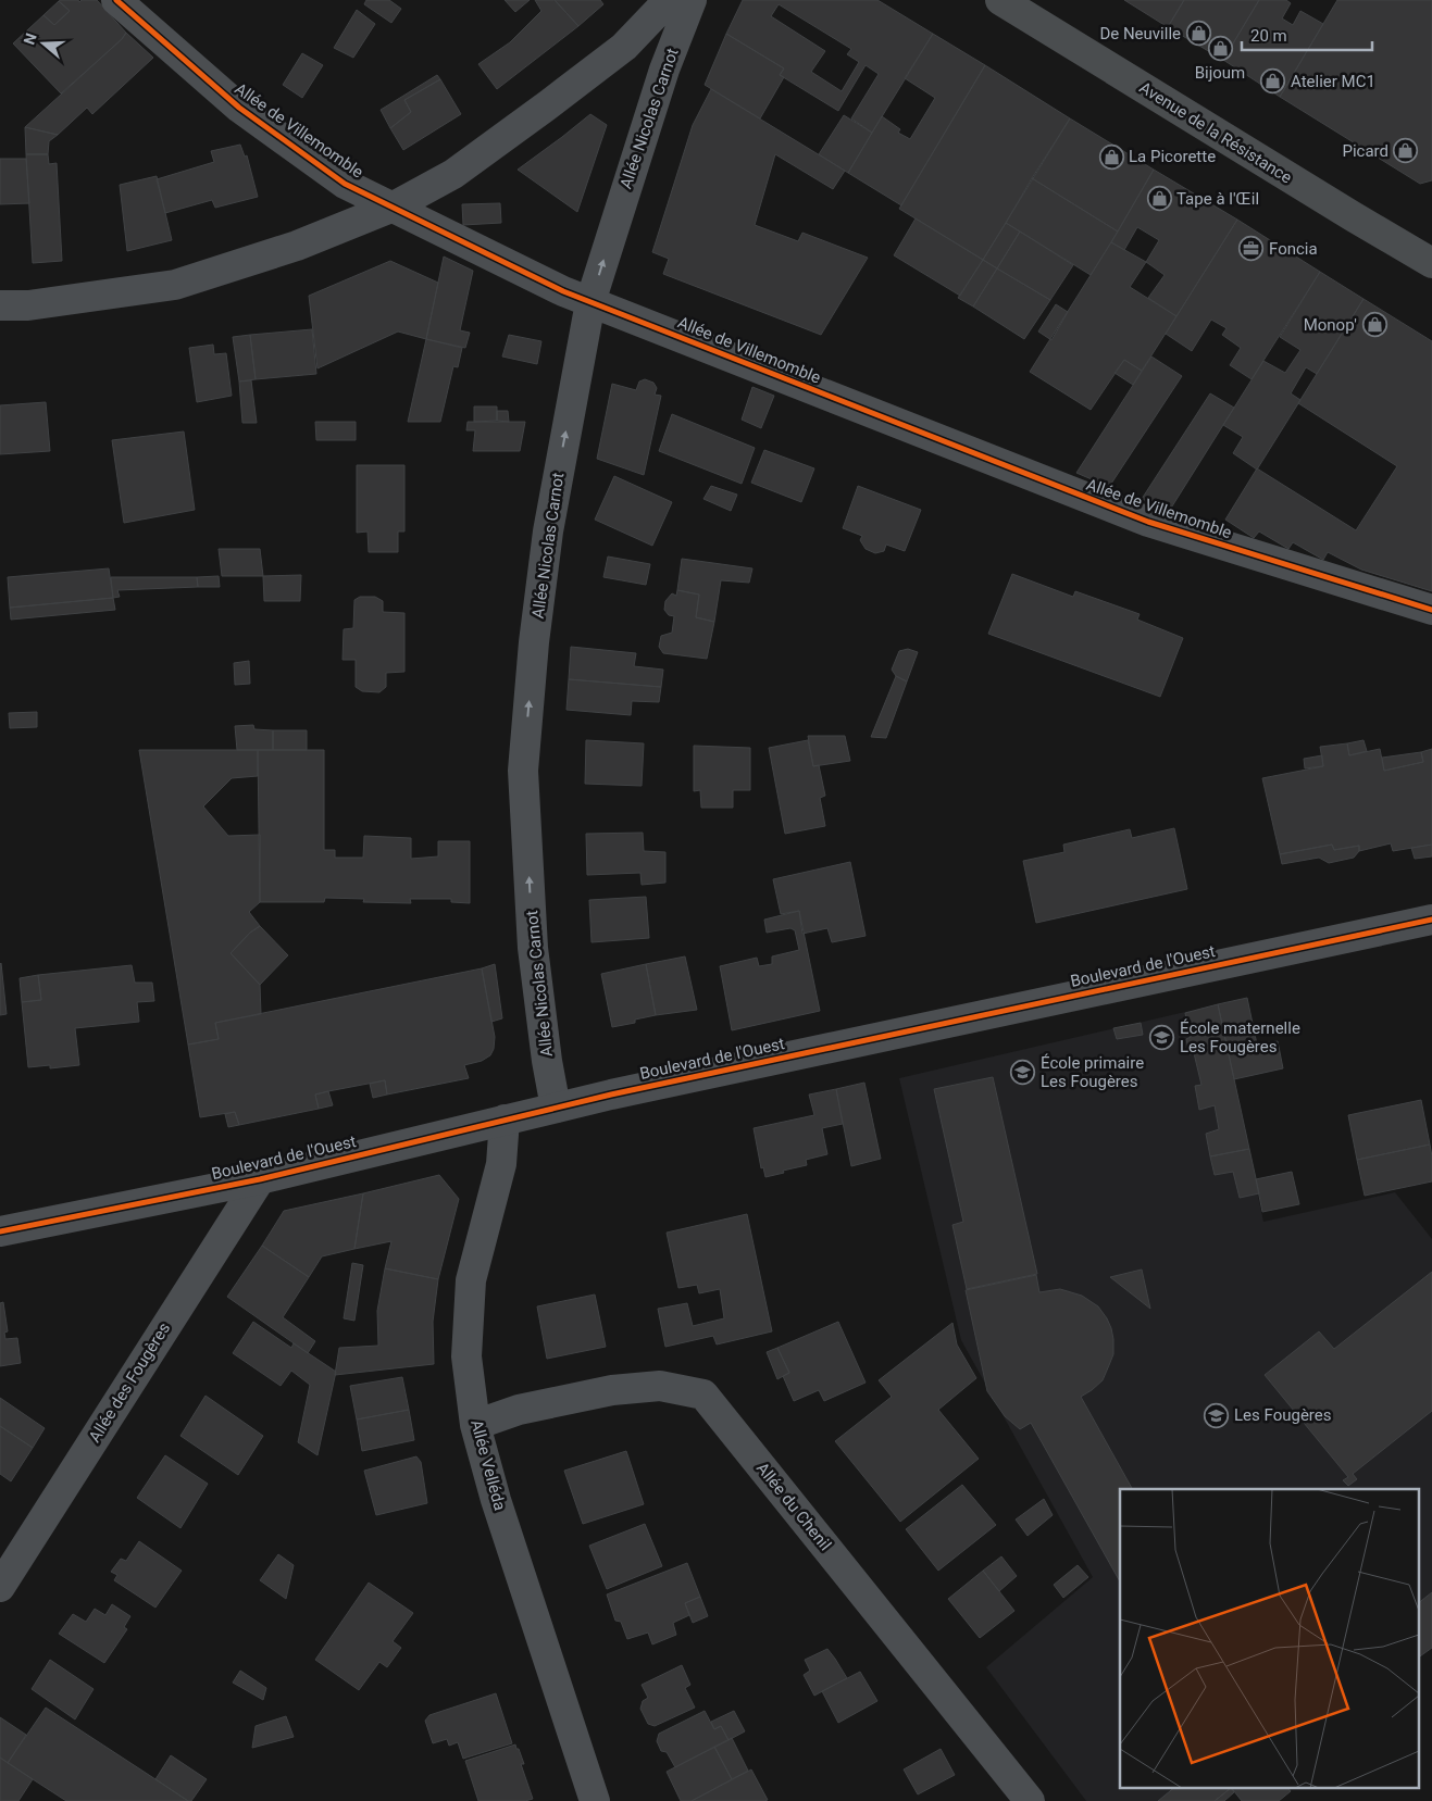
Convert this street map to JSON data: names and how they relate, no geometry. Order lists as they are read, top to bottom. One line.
{"streets":{"main road":["Avenue de la Résistance"],"street":["Allée Nicolas Carnot","Allée de Villemomble","Boulevard de l'Ouest","Allée des Fougères","Allée Velléda","Allée du Chenil"]},"crossings":[["Allée Nicolas Carnot","Allée de Villemomble"],["Allée Nicolas Carnot","Boulevard de l'Ouest"],["Boulevard de l'Ouest","Allée des Fougères"],["Boulevard de l'Ouest","Allée Velléda"],["Allée Velléda","Allée du Chenil"]],"one_way":["Allée Nicolas Carnot"],"places":{"shop":["De Neuville","Bijoum","Atelier MC1","Picard","La Picorette","Tape à l'Œil","Monop'"],"office":["Foncia"],"school or university":["École maternelle Les Fougères","École primaire Les Fougères","Les Fougères"]},"scale_bar":"20 m","north":"left"}
